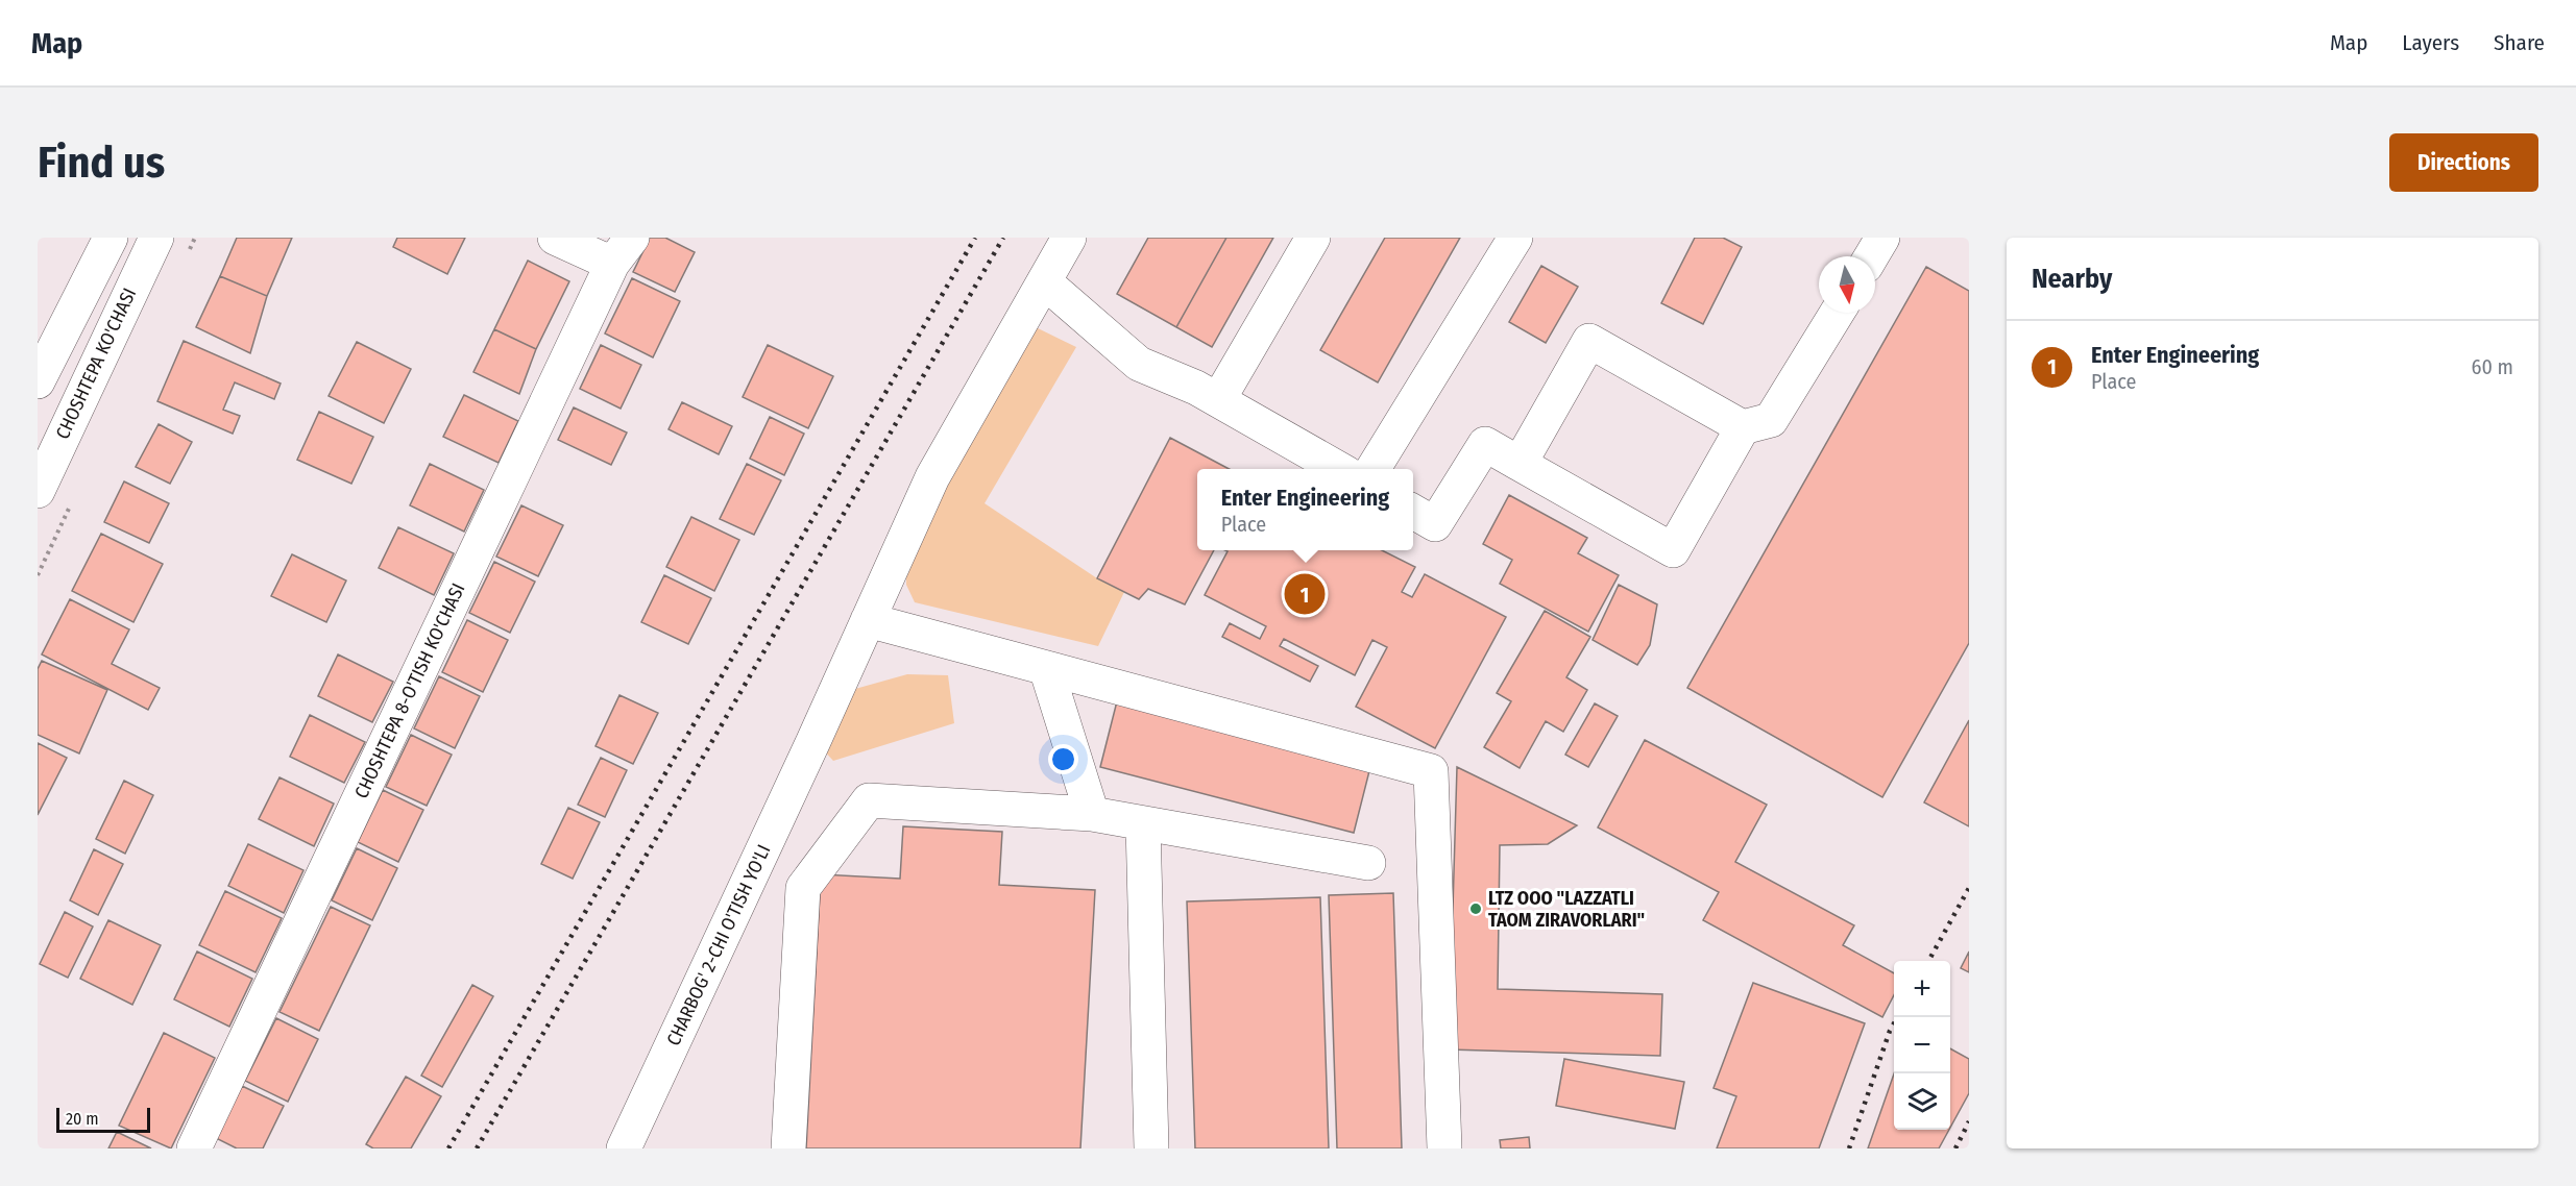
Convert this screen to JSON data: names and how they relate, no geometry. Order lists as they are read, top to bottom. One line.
{"streets":{"street":["CHOSHTEPA KO'CHASI","CHOSHTEPA 8-O'TISH KO'CHASI","CHARBOG' 2-CHI O'TISH YO'LI"]},"places":["LTZ OOO \"LAZZATLI TAOM ZIRAVORLARI\""],"scale_bar":"20 m","north":"bottom","page":{"header":"Map","nav":["Map","Layers","Share"],"buttons":"Directions","title":"Find us","heading":"Nearby","list":[{"mark":"1","name":"Enter Engineering","note":"Place","value":"60 m"}],"popup":["Enter Engineering","Place"],"pins":"1","map_buttons":["+","−"],"scale":"20 m"}}
